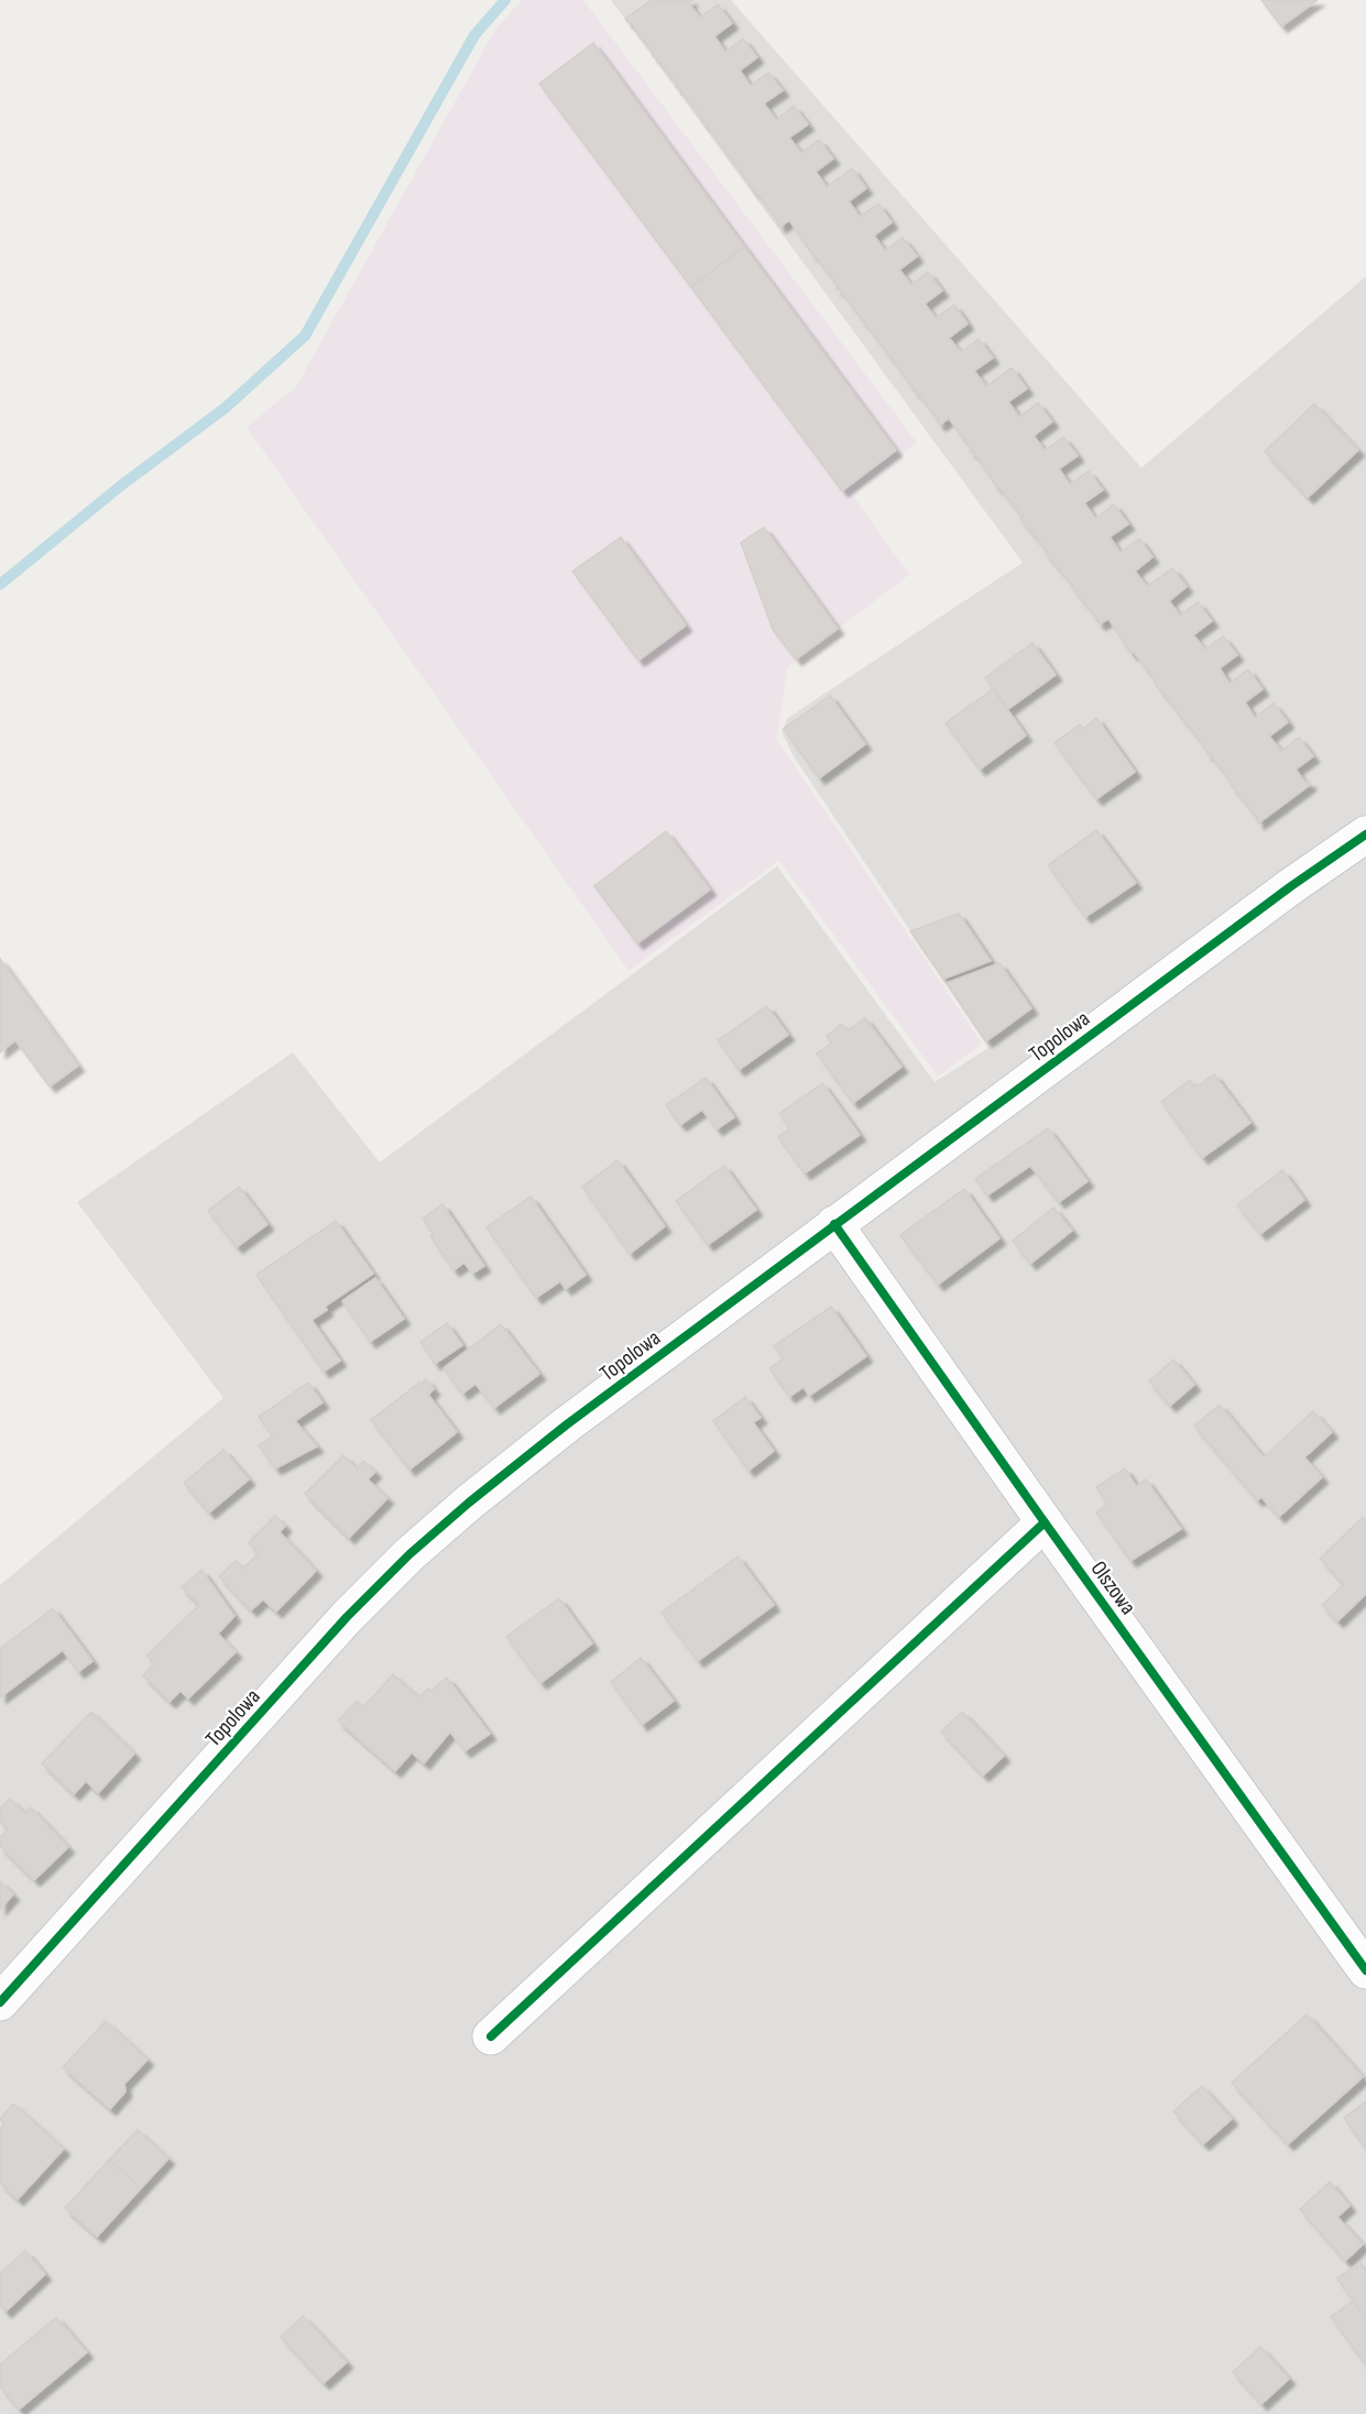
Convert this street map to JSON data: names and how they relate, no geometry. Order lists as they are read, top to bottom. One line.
{"streets":{"street":["Topolowa","Olszowa"]},"crossings":[["Topolowa","Olszowa"]]}
